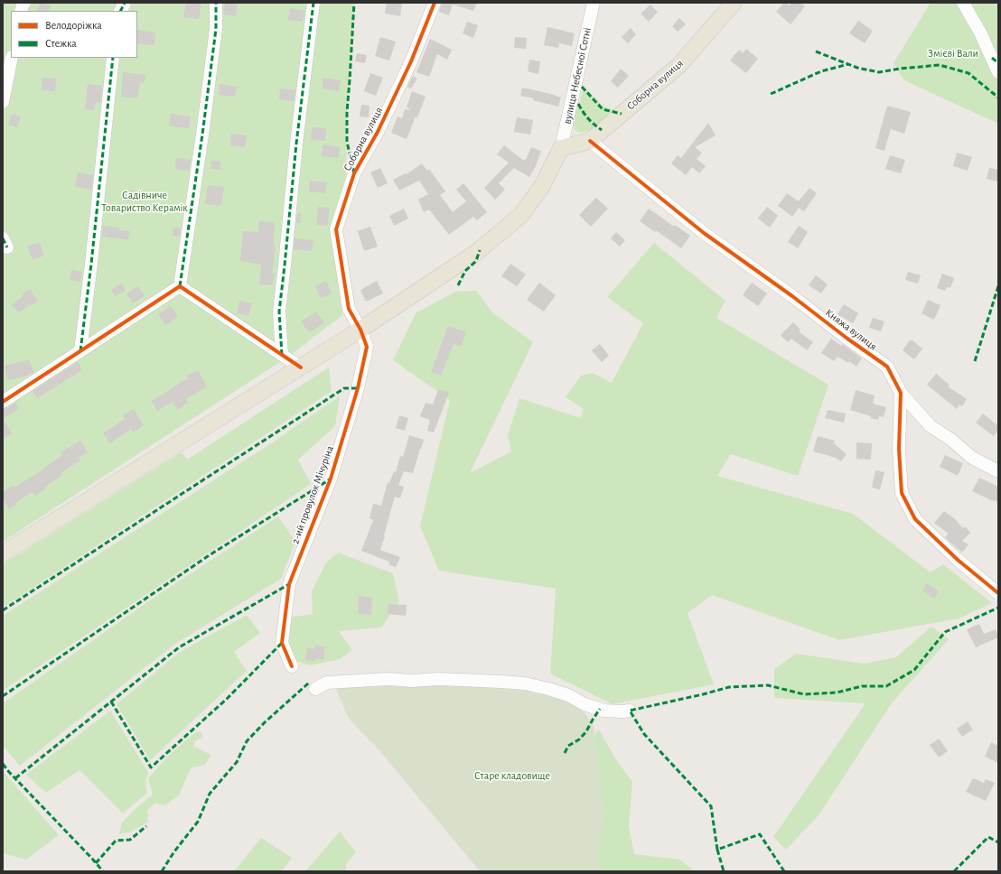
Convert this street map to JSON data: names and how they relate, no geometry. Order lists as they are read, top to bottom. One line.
{"streets":{"main road":["Соборна вулиця"],"street":["вулиця Небесної Сотні","Княжа вулиця","2-ий провулок Мічуріна"]},"crossings":[["вулиця Небесної Сотні","Соборна вулиця"],["Соборна вулиця","Княжа вулиця"],["Соборна вулиця","2-ий провулок Мічуріна"]],"parks":["Змієві Вали","Садівниче Товариство Керамік","Старе кладовище"],"legend":["Велодоріжка","Стежка"]}
